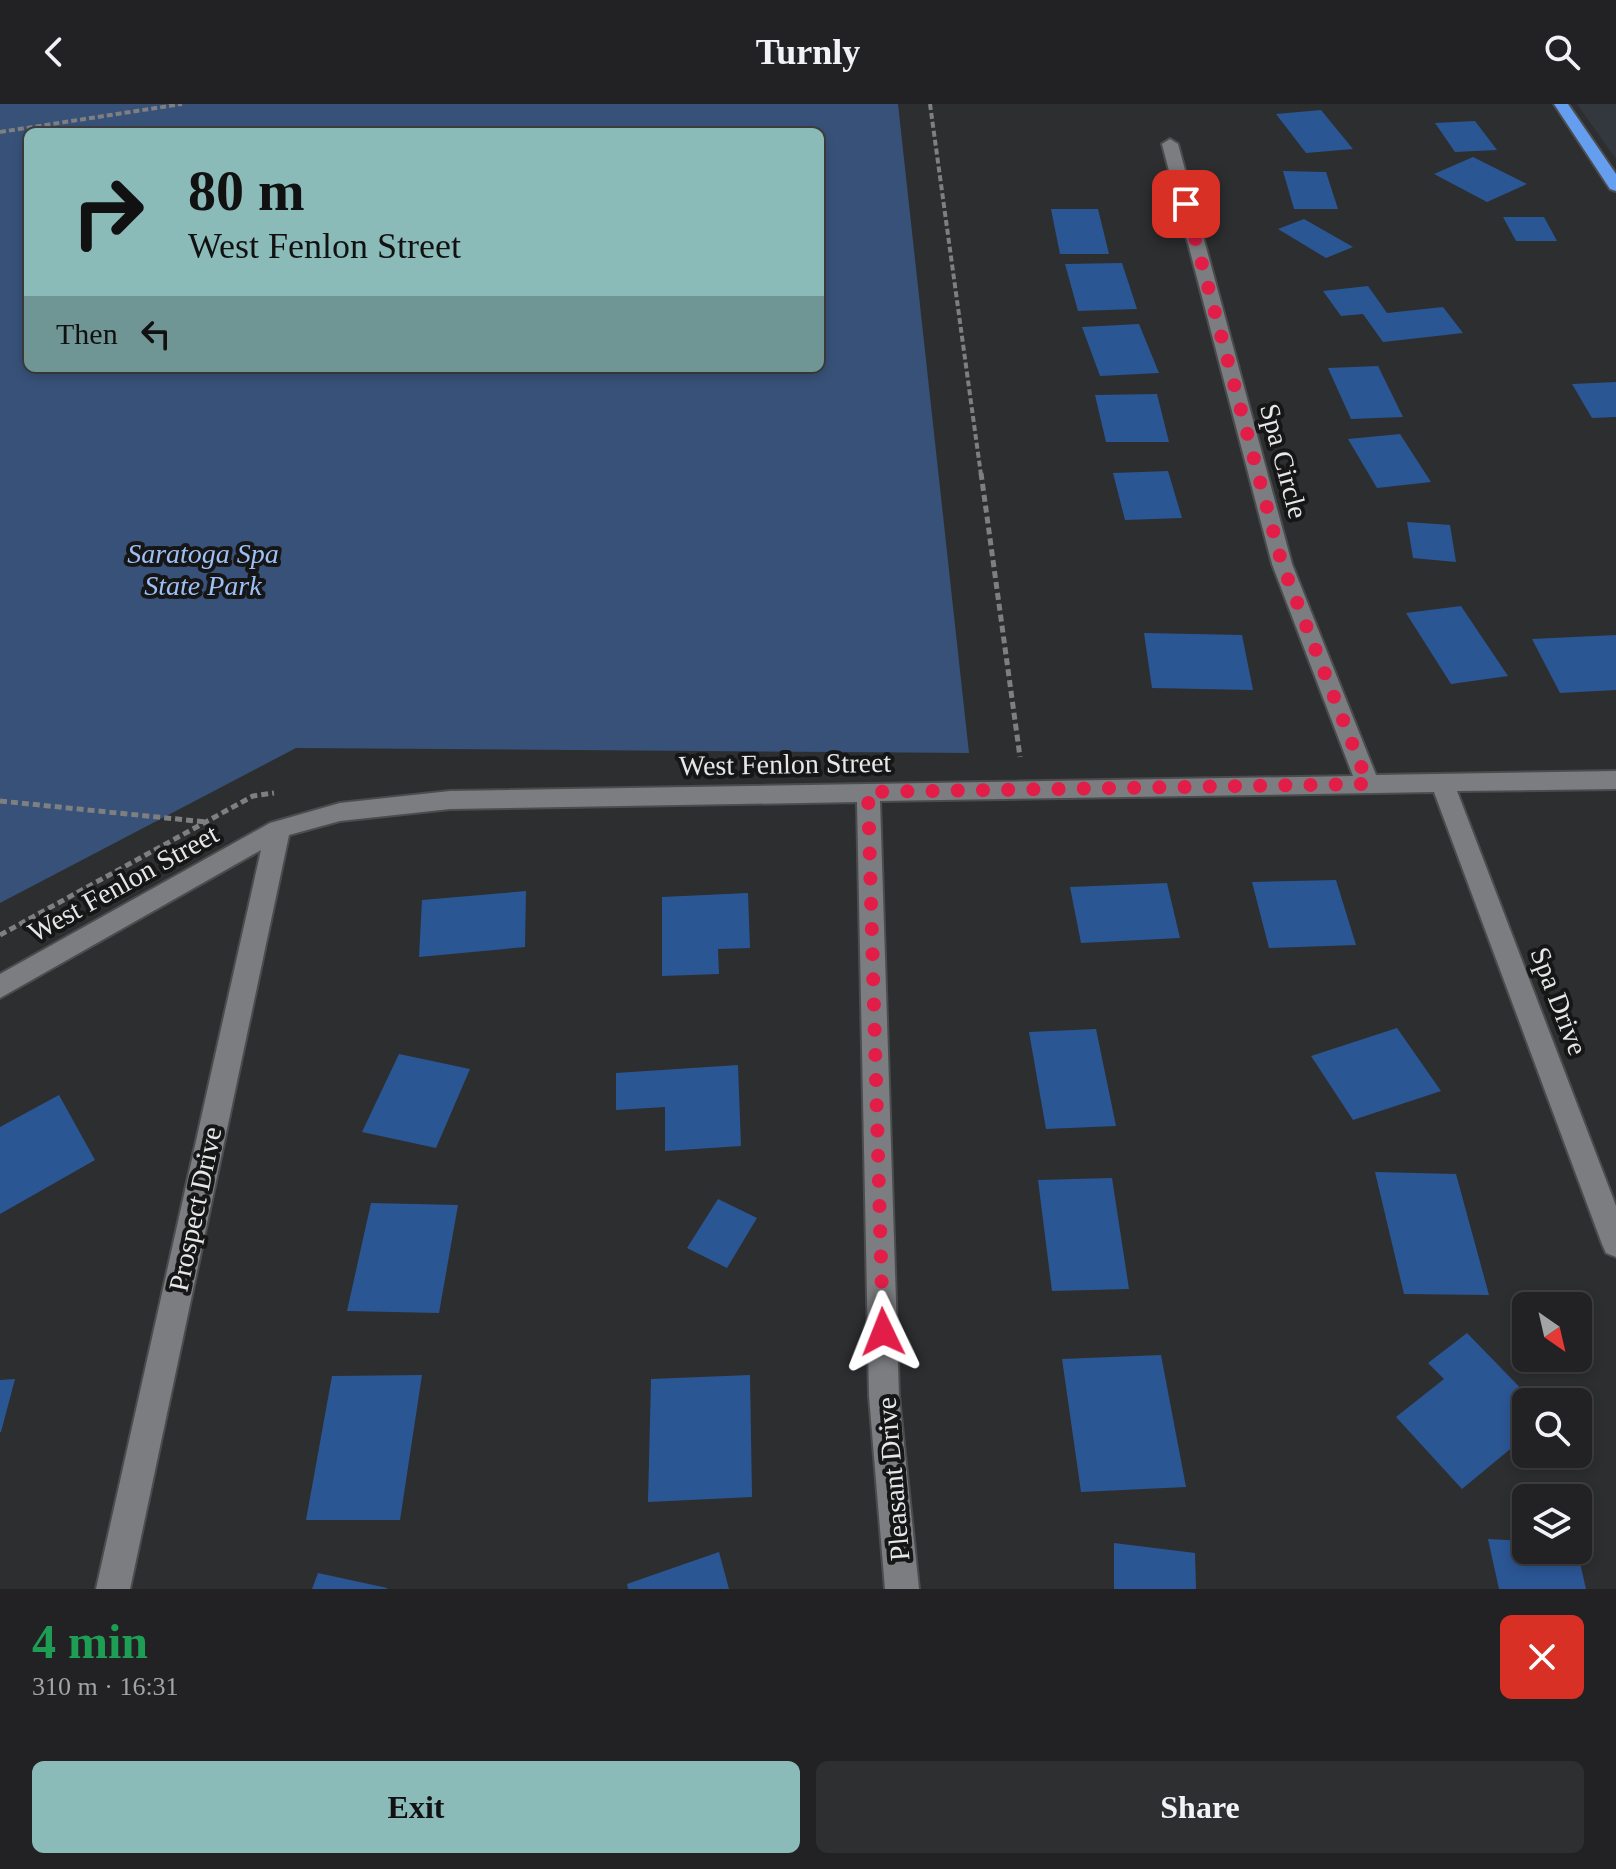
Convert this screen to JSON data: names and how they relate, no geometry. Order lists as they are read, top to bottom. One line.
{"streets":{"street":["Spa Circle","West Fenlon Street","Spa Drive","Prospect Drive","Pleasant Drive"]},"crossings":[["Spa Circle","West Fenlon Street"],["West Fenlon Street","Spa Drive"],["West Fenlon Street","Prospect Drive"],["West Fenlon Street","Pleasant Drive"]],"parks":["Saratoga Spa State Park"],"north":"bottom right","page":{"header":"Turnly","turn":["80 m","West Fenlon Street"],"then":"Then","heading":["4 min","310 m · 16:31"],"buttons":["Exit","Share"]}}
